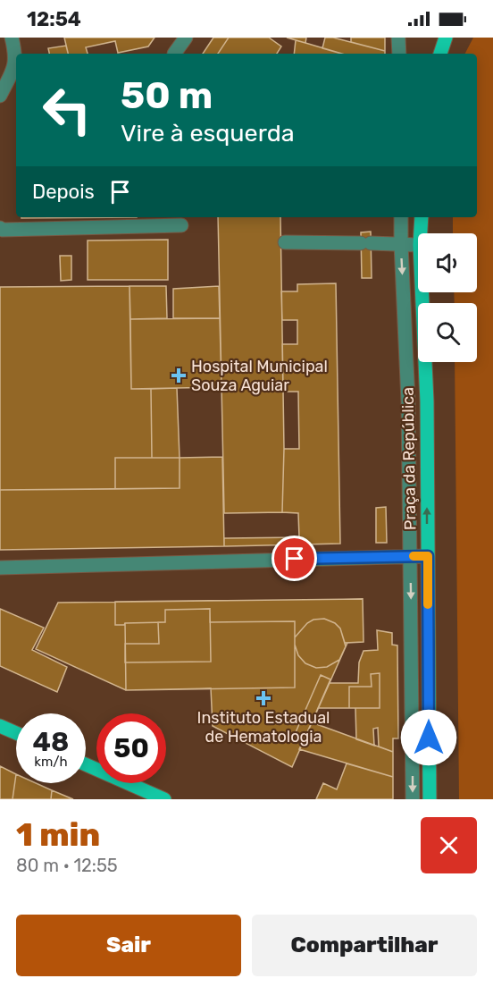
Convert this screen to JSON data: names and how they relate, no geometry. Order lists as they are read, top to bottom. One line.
{"streets":{"main road":["Praça da República"]},"places":{"health":["Hospital Municipal Souza Aguiar","Instituto Estadual de Hematologia"]},"page":{"status":"12:54","turn":["50 m","Vire à esquerda"],"then":"Depois","speed":"48 km/h","limit":"50","heading":["1 min","80 m · 12:55"],"buttons":["Sair","Compartilhar"]}}
